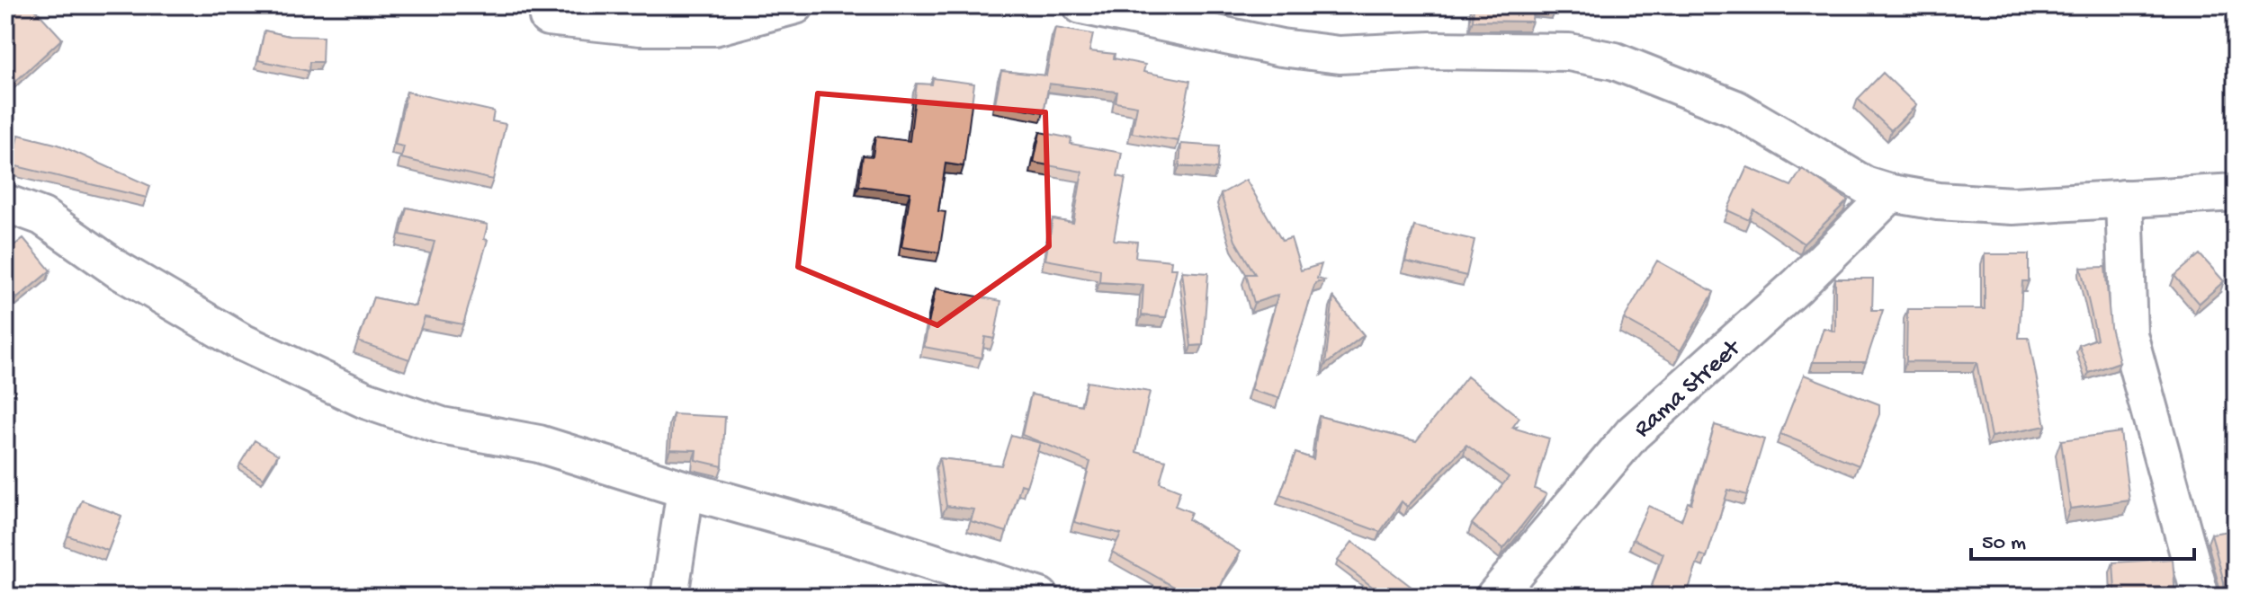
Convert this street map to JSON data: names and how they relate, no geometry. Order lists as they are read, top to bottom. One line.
{"streets":{"street":["Rama Street"]},"scale_bar":"50 m"}
